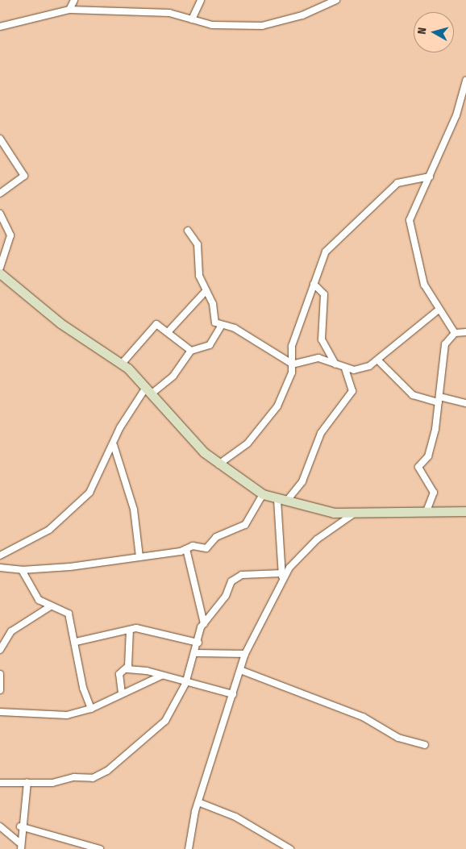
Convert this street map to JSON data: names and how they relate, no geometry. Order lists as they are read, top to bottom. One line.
{"north":"left"}
